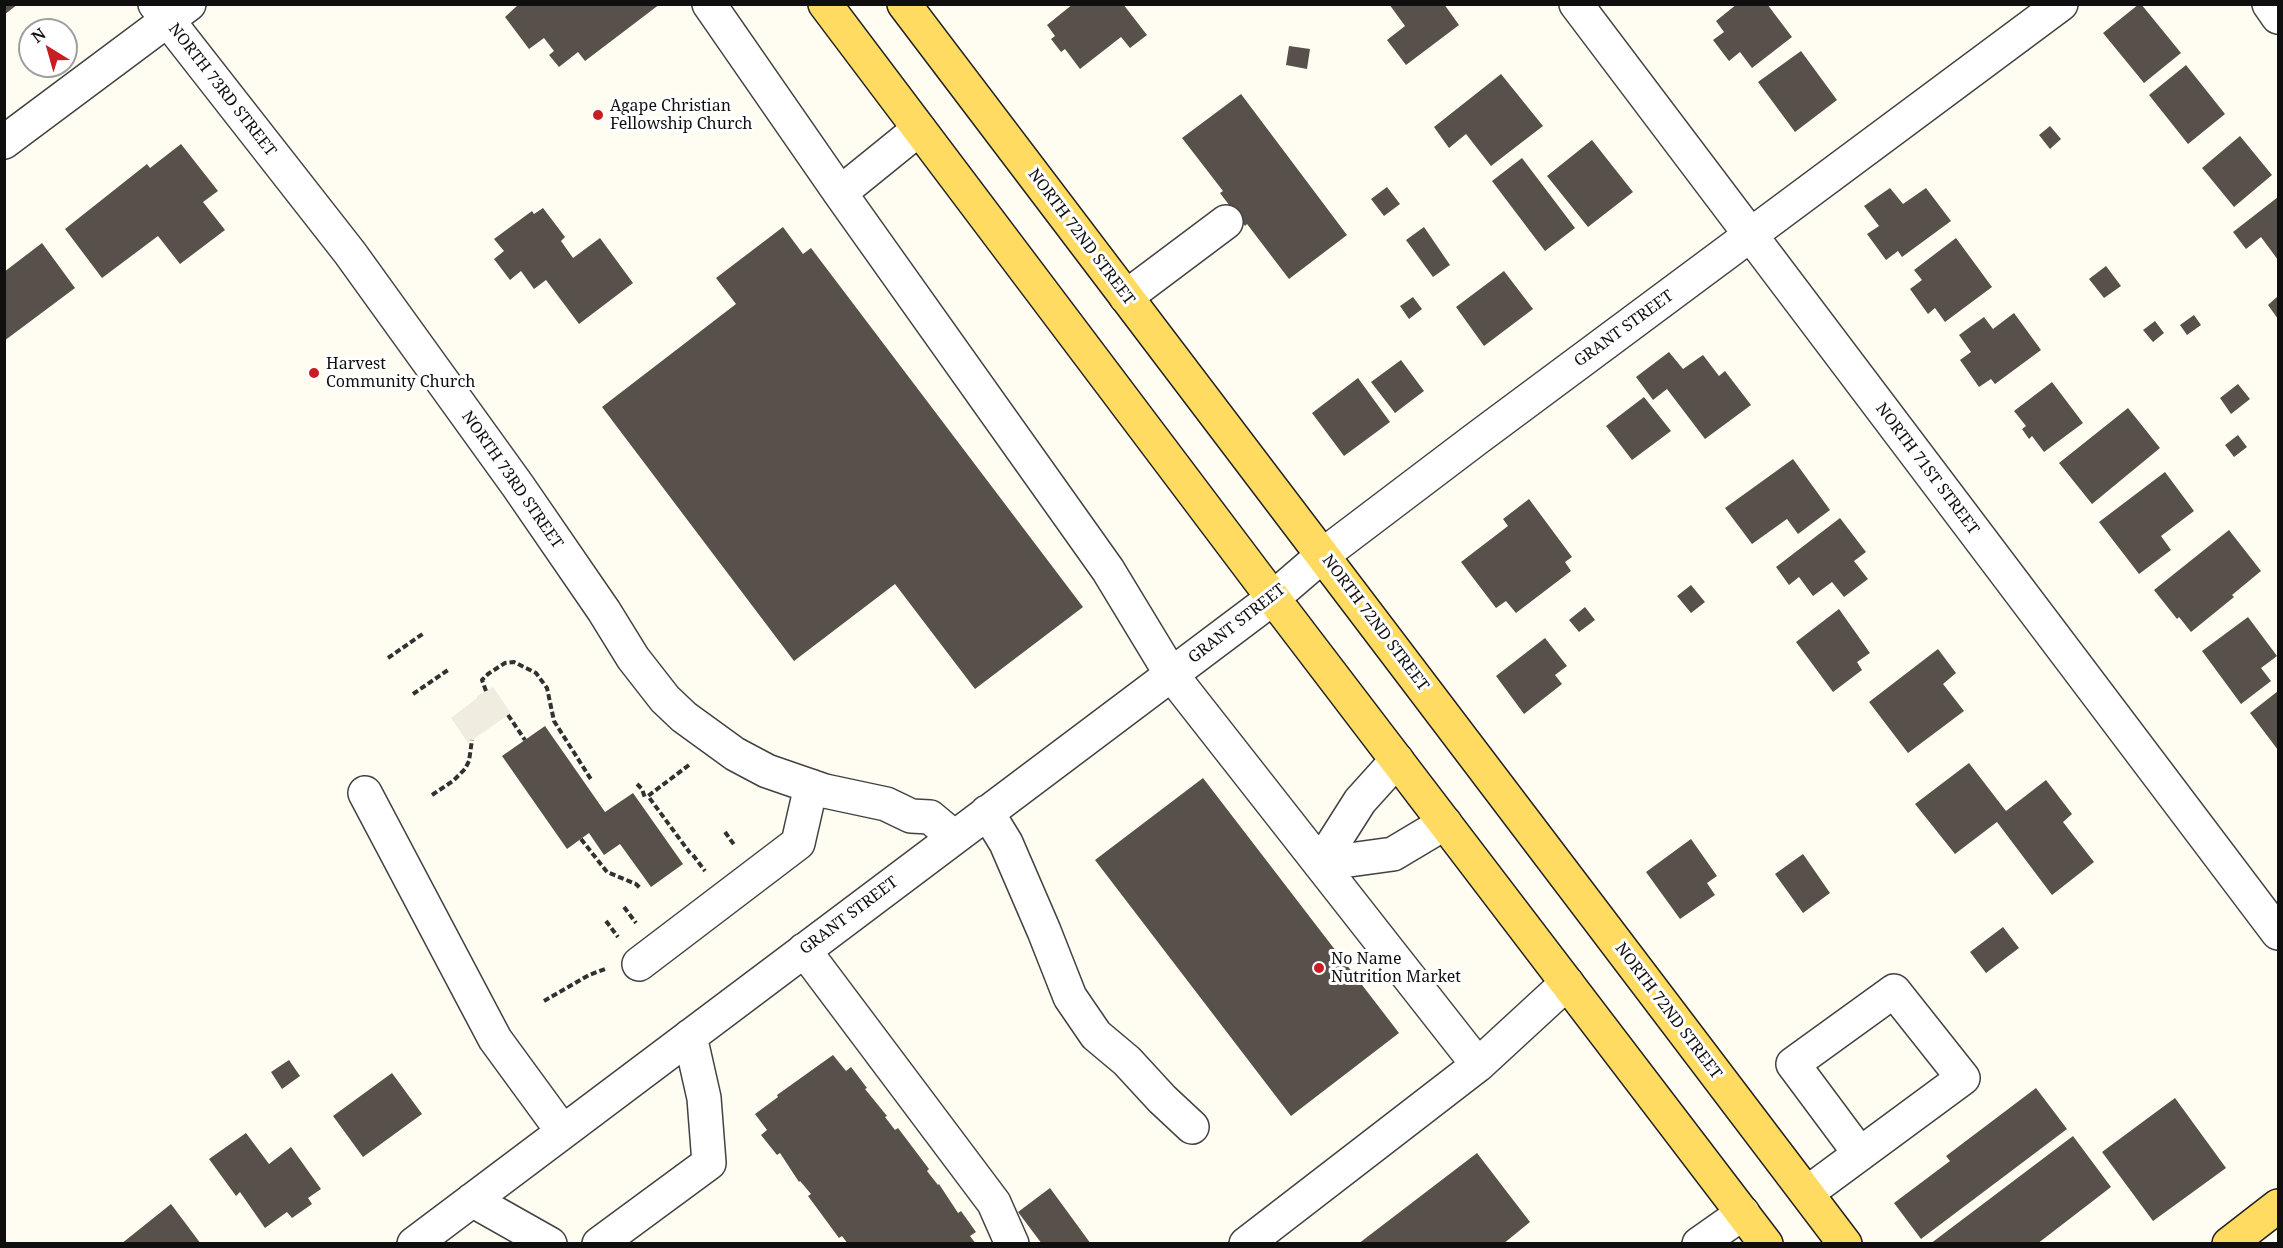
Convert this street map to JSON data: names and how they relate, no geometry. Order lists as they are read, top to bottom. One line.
{"streets":{"main road":["NORTH 72ND STREET"],"street":["NORTH 73RD STREET","GRANT STREET","NORTH 71ST STREET"]},"crossings":[["NORTH 73RD STREET","GRANT STREET"],["NORTH 72ND STREET","GRANT STREET"],["GRANT STREET","NORTH 71ST STREET"]],"places":["Agape Christian Fellowship Church","Harvest Community Church","No Name Nutrition Market"],"north":"top left"}
